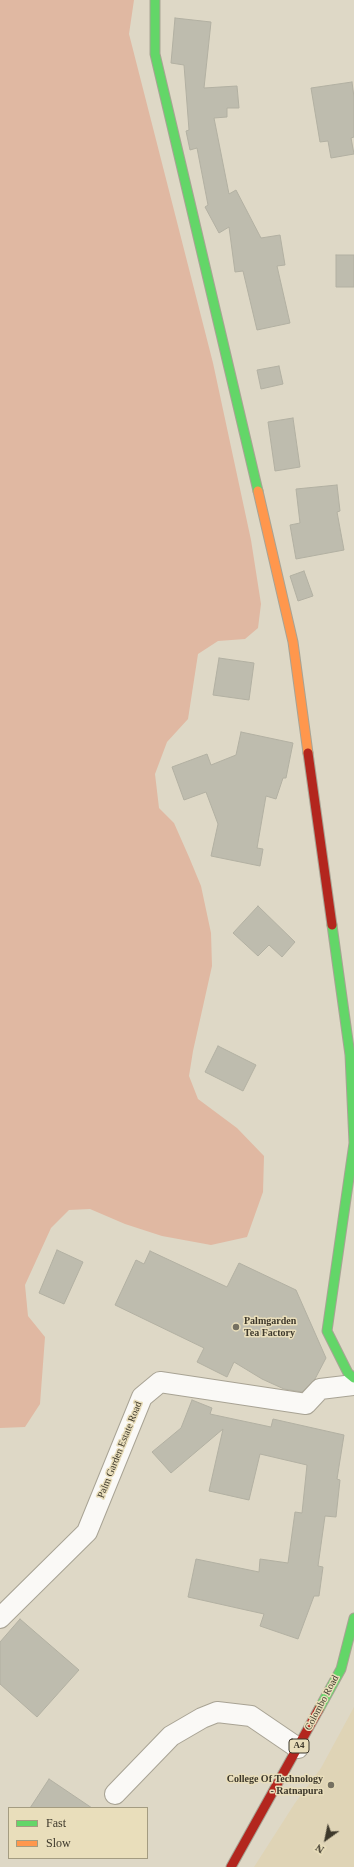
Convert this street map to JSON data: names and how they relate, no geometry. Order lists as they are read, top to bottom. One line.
{"streets":{"main road":["Colombo Road","A4"],"street":["Palm Garden Estate Road"]},"places":["Palmgarden Tea Factory","College Of Technology - Ratnapura"],"legend":["Fast","Slow"],"north":"bottom left"}
